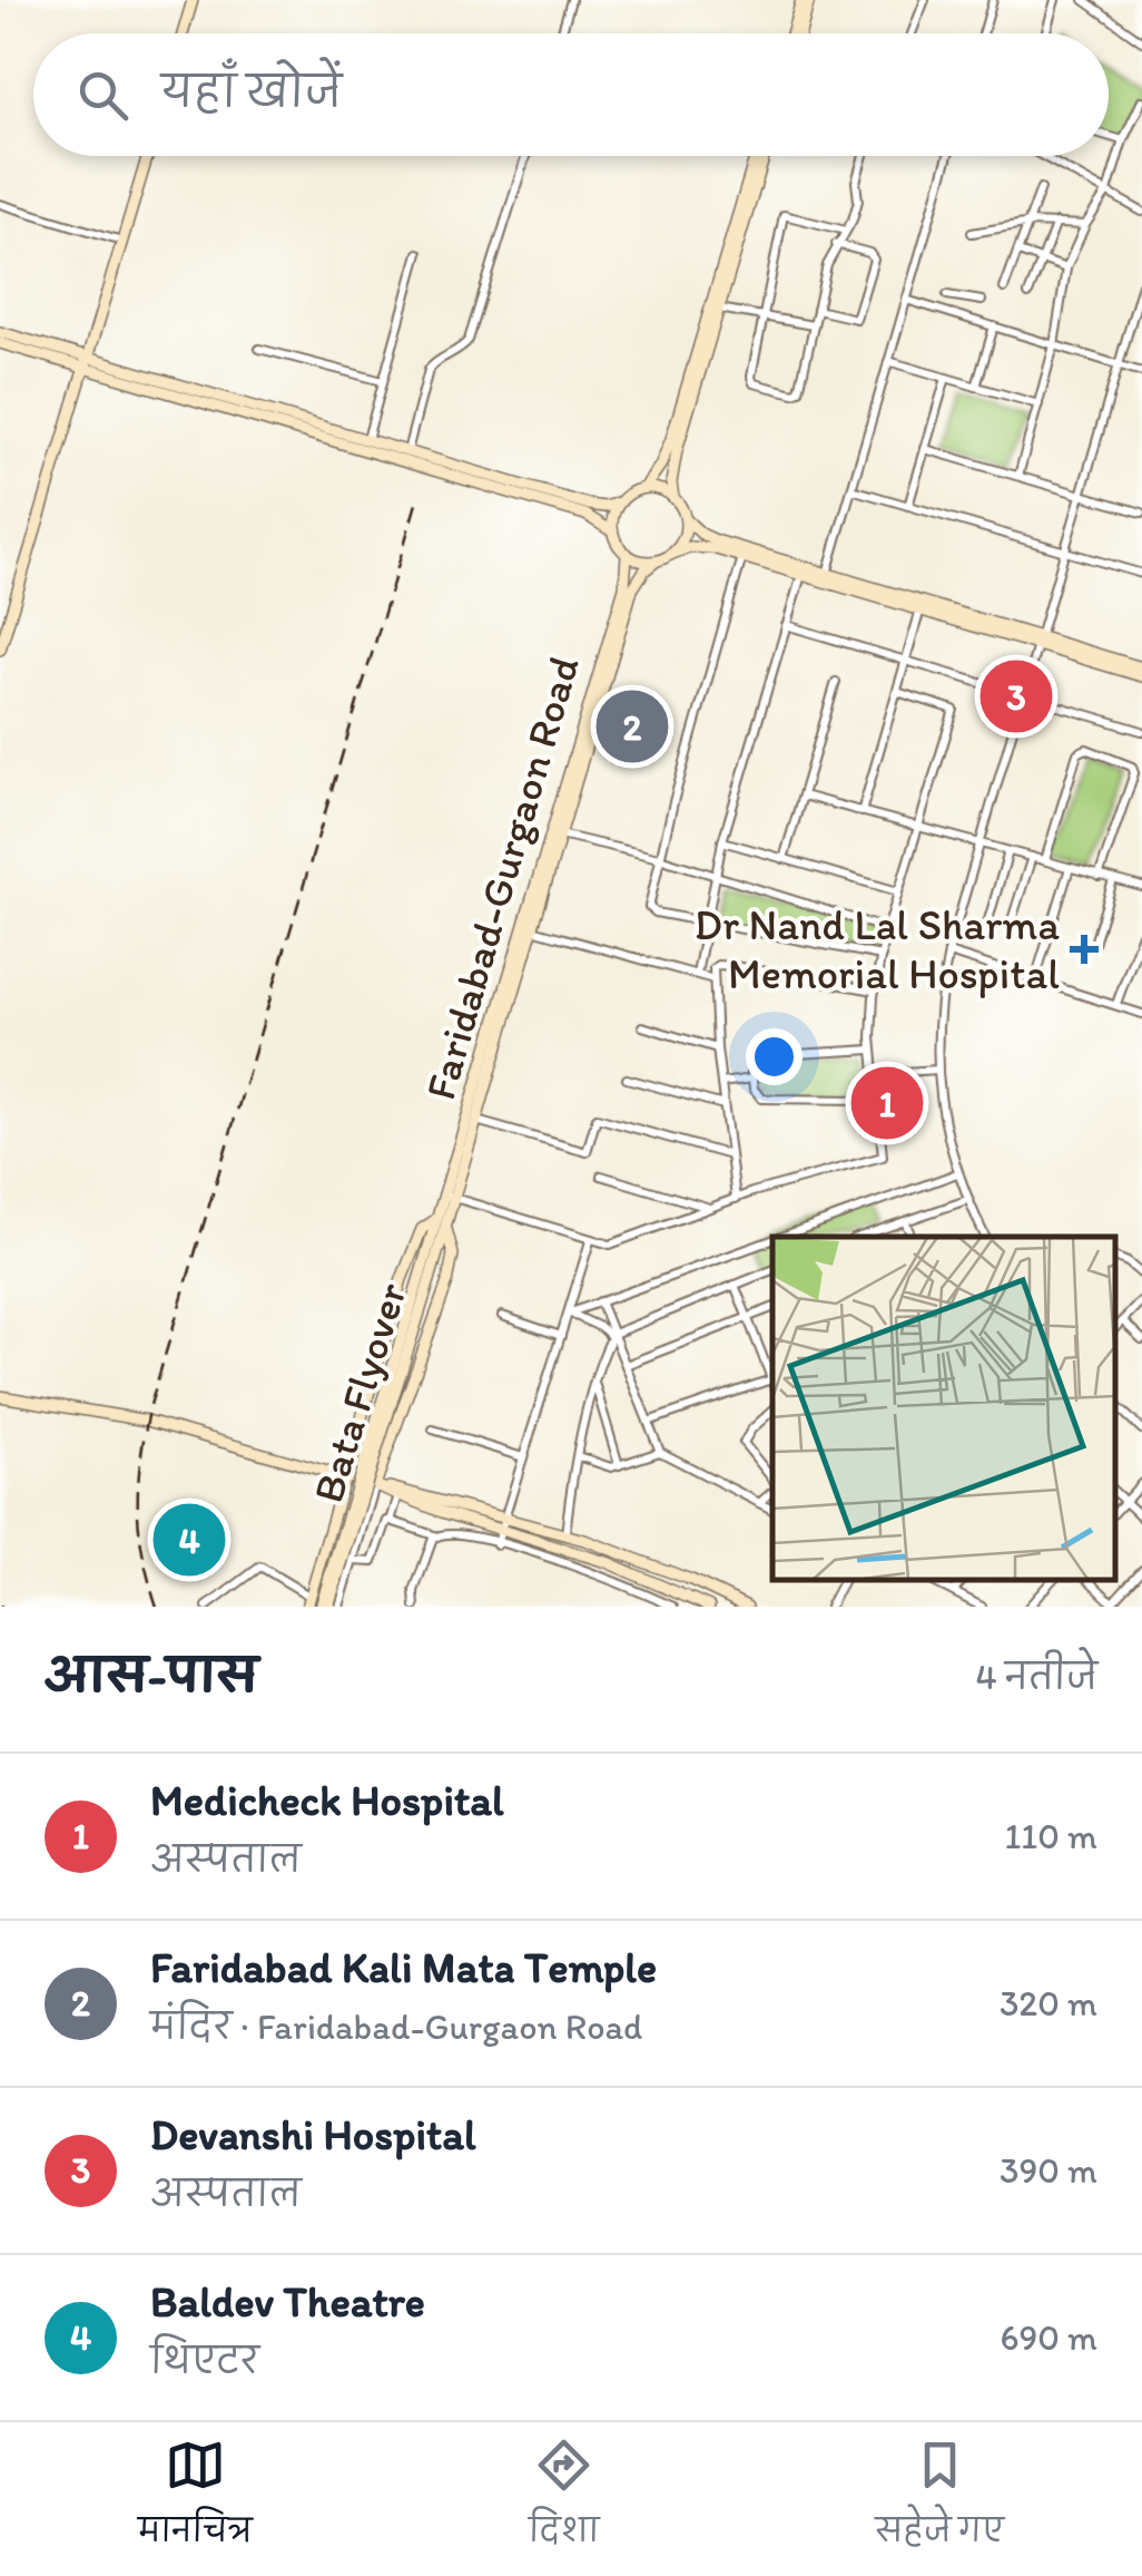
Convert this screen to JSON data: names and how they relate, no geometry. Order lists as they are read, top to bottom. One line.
{"streets":{"street":["Faridabad-Gurgaon Road","Bata Flyover"]},"crossings":[["Faridabad-Gurgaon Road","Bata Flyover"]],"places":{"health":["Dr Nand Lal Sharma Memorial Hospital"]},"page":{"search":"यहाँ खोजें","pins":["3","2","1","4"],"heading":["आस-पास","4 नतीजे"],"list":[{"mark":"1","name":"Medicheck Hospital","note":"अस्पताल","value":"110 m"},{"mark":"2","name":"Faridabad Kali Mata Temple","note":"मंदिर · Faridabad-Gurgaon Road","value":"320 m"},{"mark":"3","name":"Devanshi Hospital","note":"अस्पताल","value":"390 m"},{"mark":"4","name":"Baldev Theatre","note":"थिएटर","value":"690 m"}],"nav":["मानचित्र","दिशा","सहेजे गए"]}}
